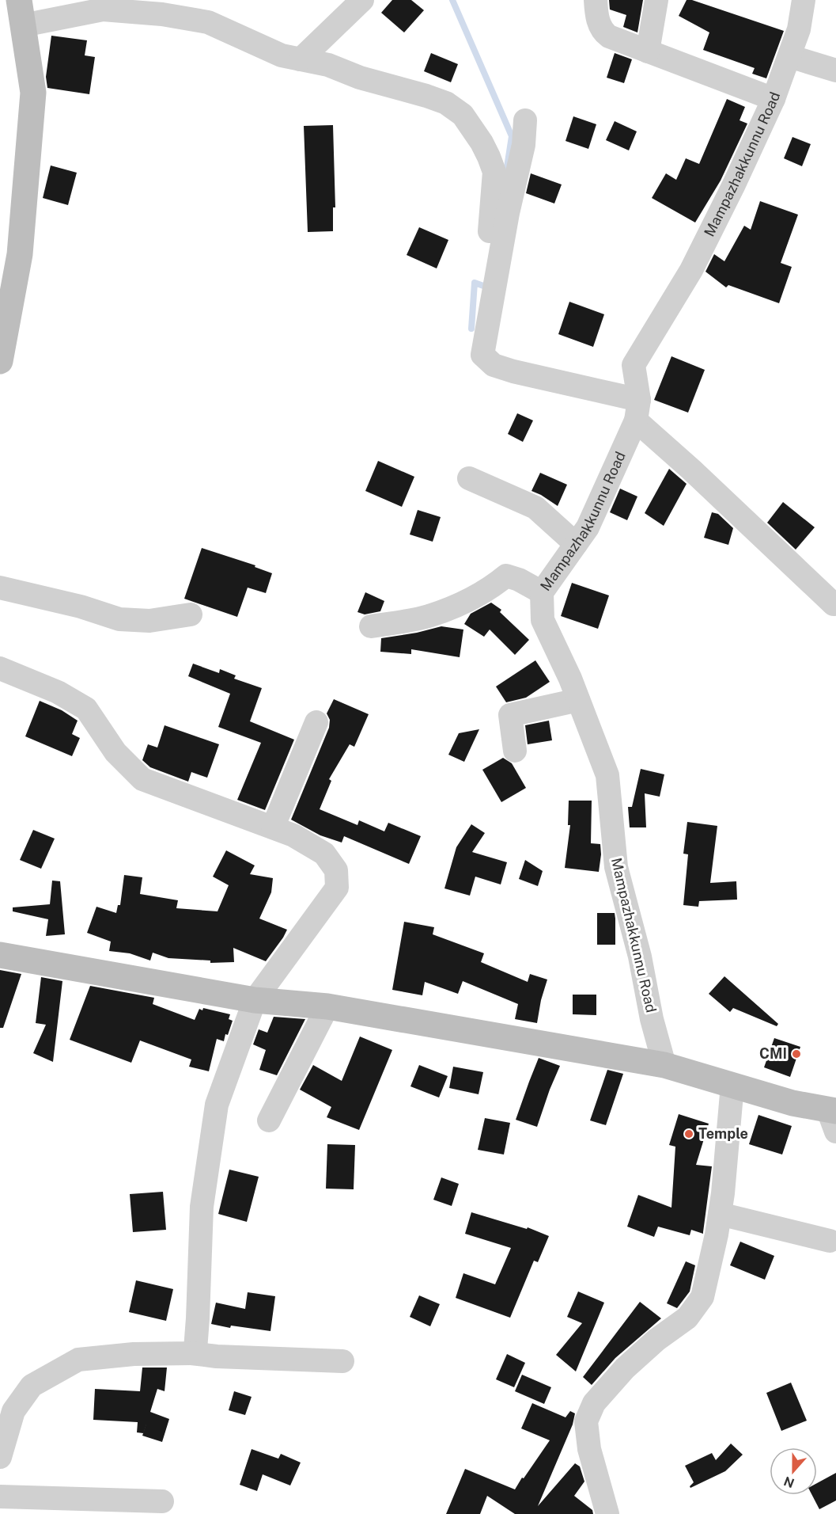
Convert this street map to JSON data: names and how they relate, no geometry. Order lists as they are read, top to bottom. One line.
{"streets":{"street":["Mampazhakkunnu Road"]},"places":["CMI","Temple"],"north":"bottom"}
